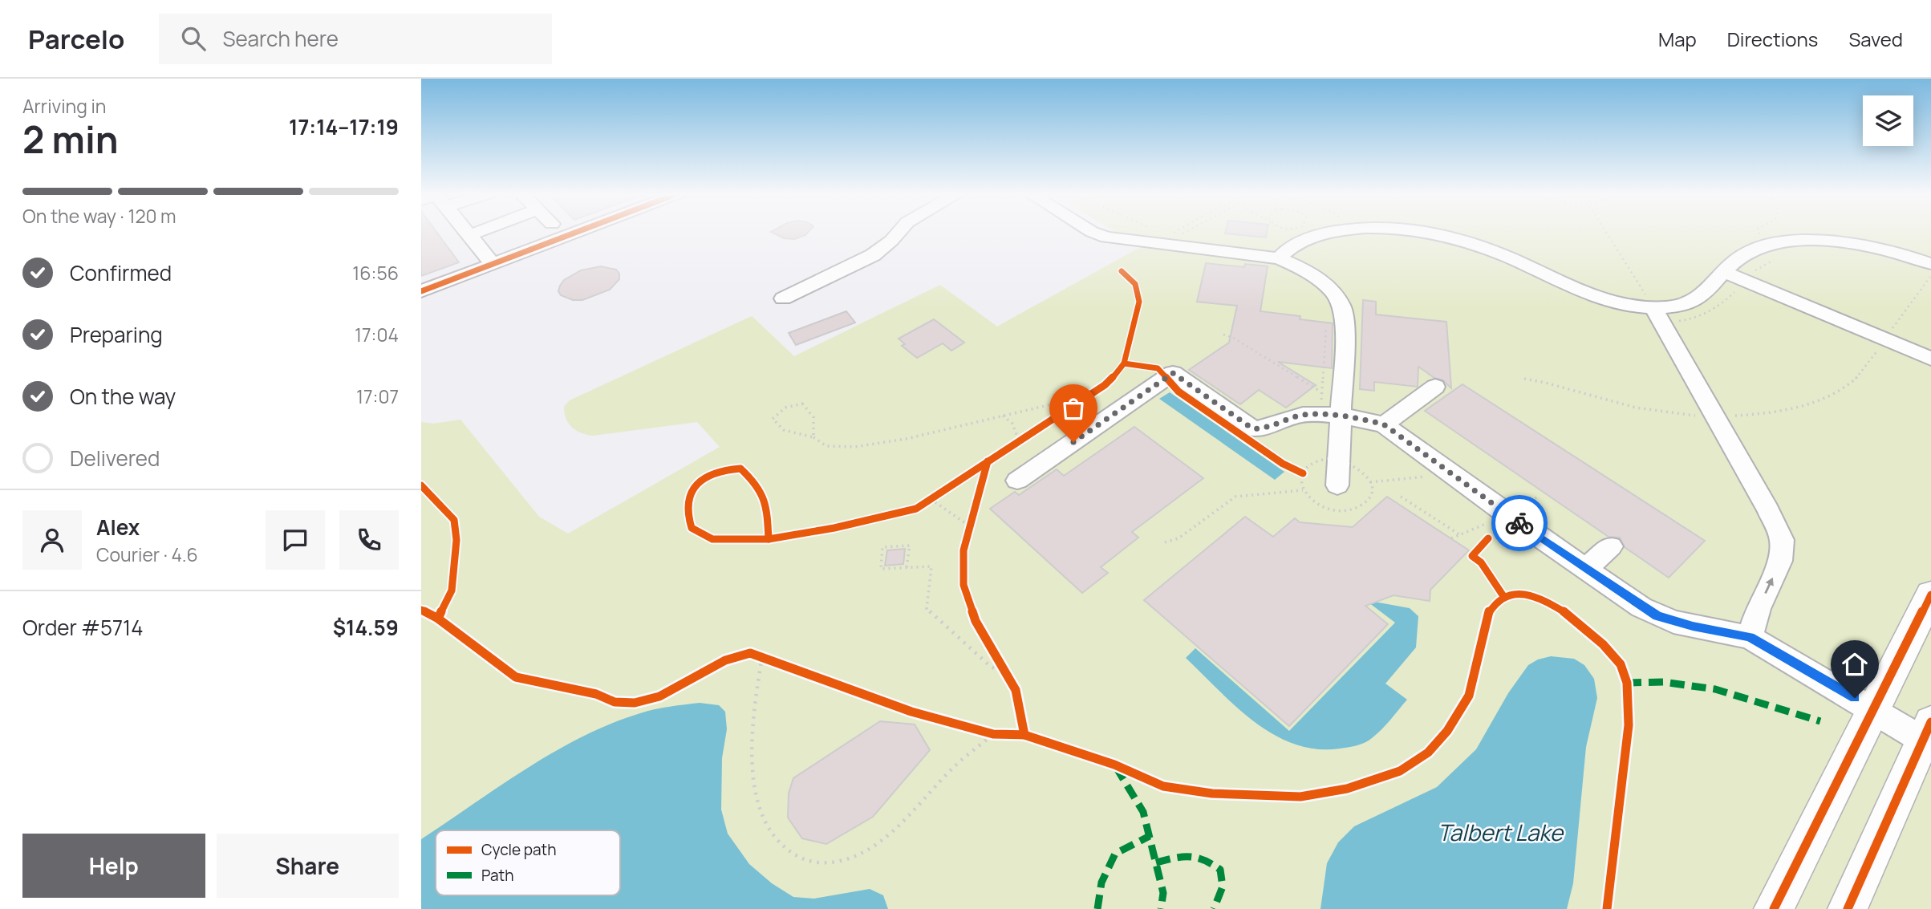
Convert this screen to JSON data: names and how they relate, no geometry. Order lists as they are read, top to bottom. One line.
{"water":["Talbert Lake"],"legend":["Cycle path","Path"],"page":{"header":"Parcelo","search":"Search here","nav":["Map","Directions","Saved"],"heading":["2 min","Arriving in","17:14–17:19"],"panel":["Alex","Courier · 4.6","Order #5714","$14.59"],"bar":"On the way · 120 m","list":[["Confirmed","16:56"],["Preparing","17:04"],["On the way","17:07"],"Delivered"],"buttons":["Help","Share"]}}
